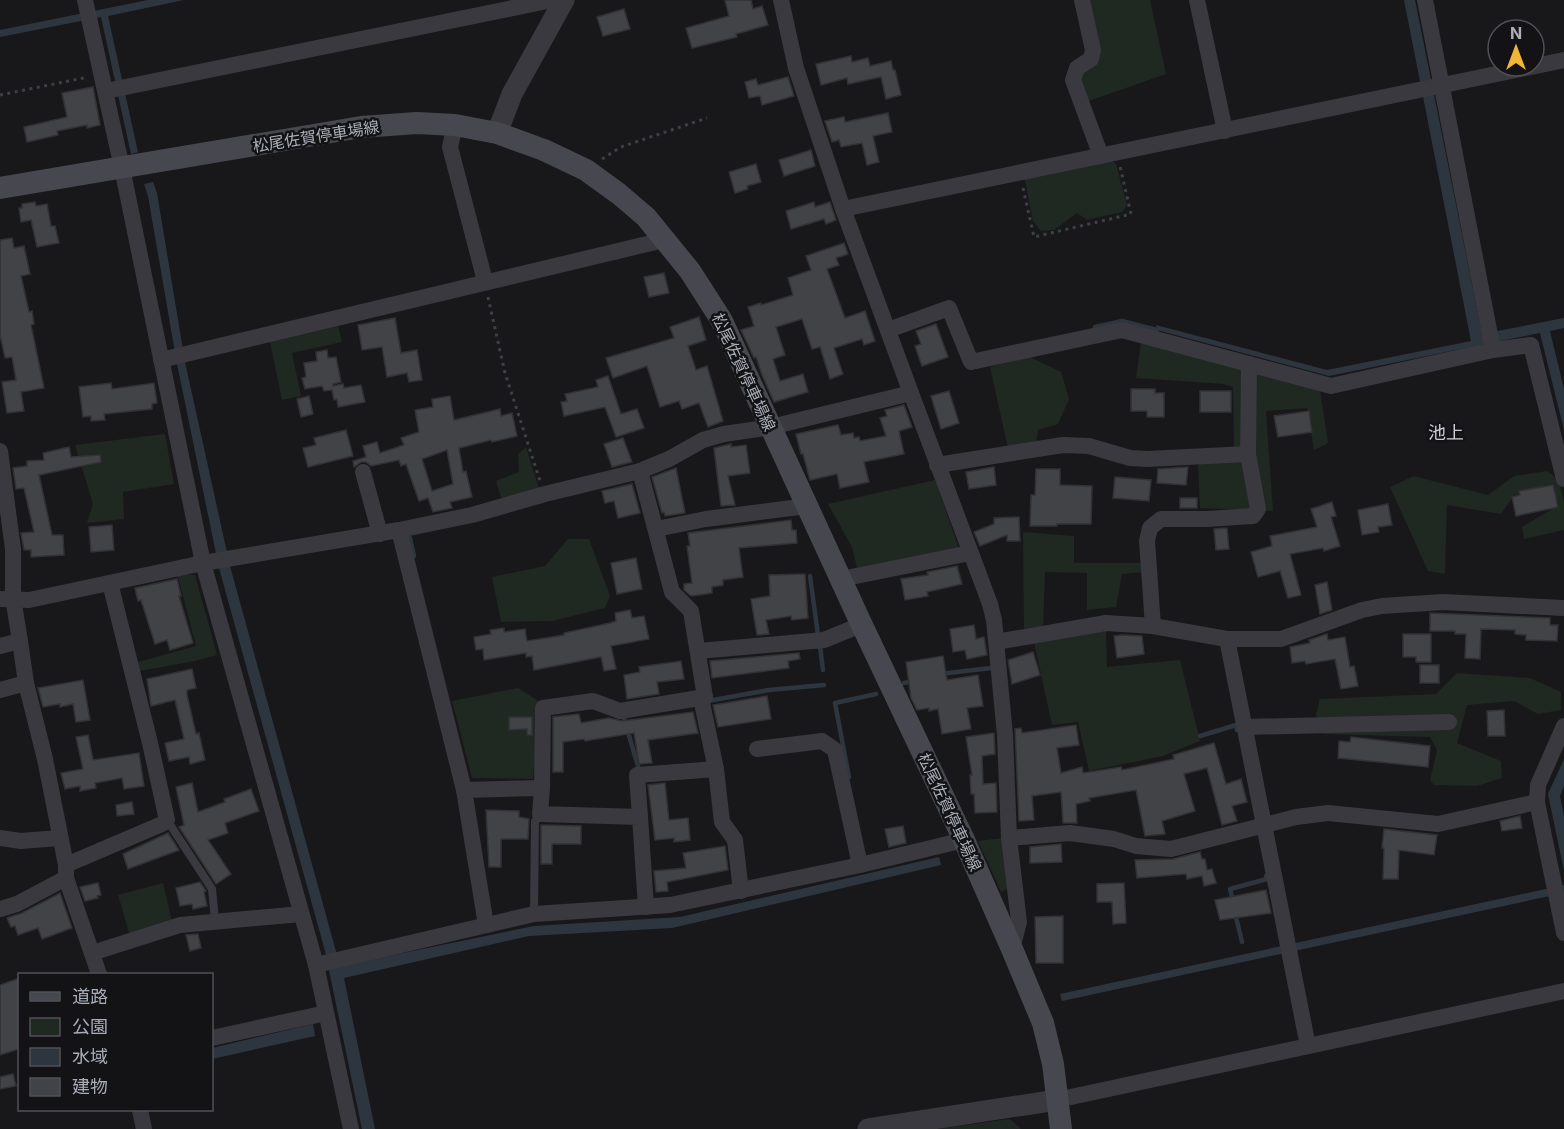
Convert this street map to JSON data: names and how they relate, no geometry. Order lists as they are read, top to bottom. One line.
{"streets":{"main road":["松尾佐賀停車場線"]},"districts":["池上"],"legend":["道路","公園","水域","建物"],"north":"top"}
